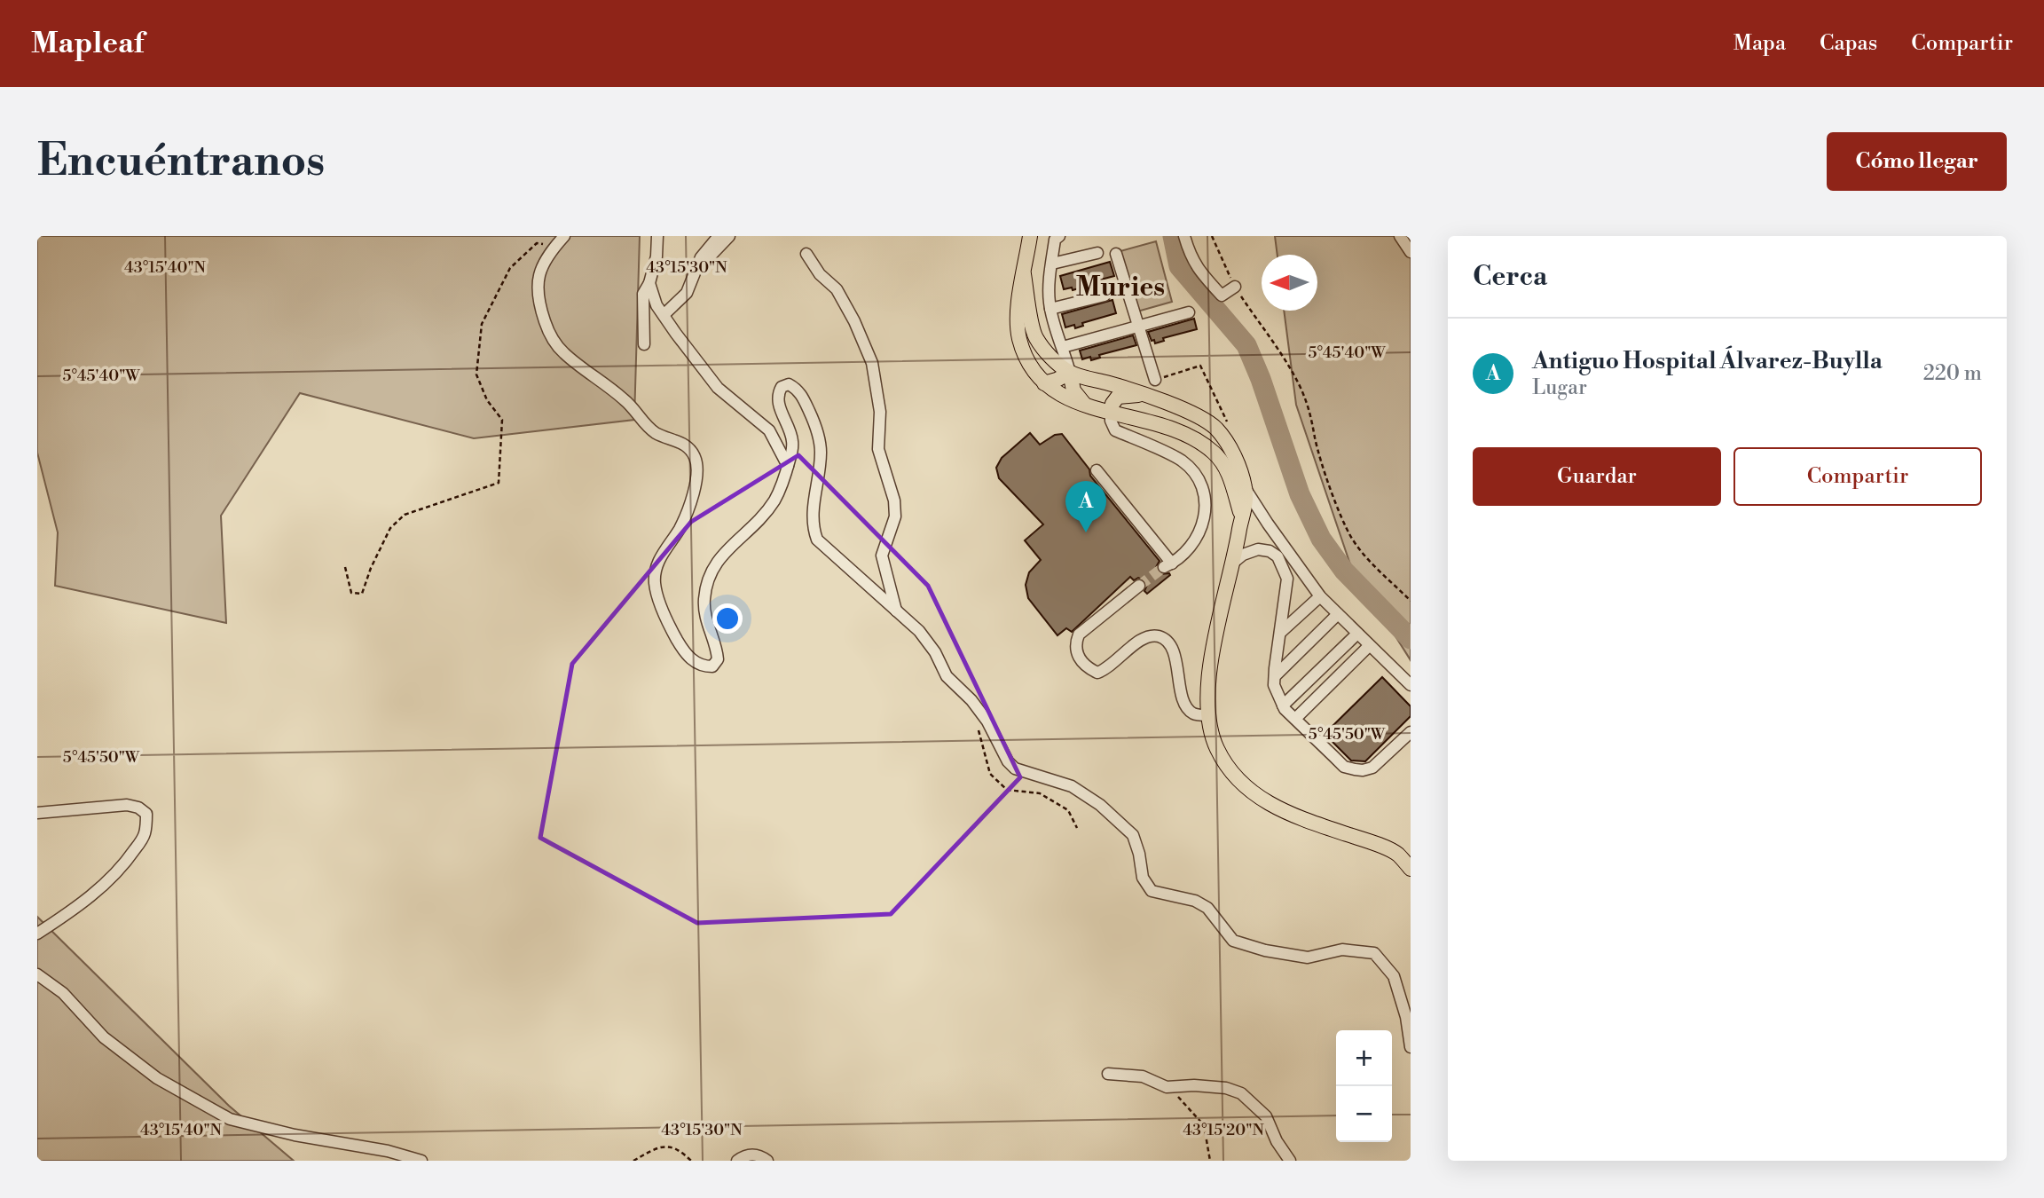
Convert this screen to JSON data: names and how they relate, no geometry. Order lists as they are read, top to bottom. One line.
{"districts":["Muries"],"north":"left","page":{"header":"Mapleaf","nav":["Mapa","Capas","Compartir"],"buttons":["Cómo llegar",["Guardar","Compartir"]],"title":"Encuéntranos","heading":"Cerca","list":[{"mark":"A","name":"Antiguo Hospital Álvarez-Buylla","note":"Lugar","value":"220 m"}],"pins":"A","map_buttons":["+","−"]},"coordinates":["43°15'40\"N","43°15'30\"N","5°45'40\"W","5°45'50\"W","43°15'20\"N"]}
